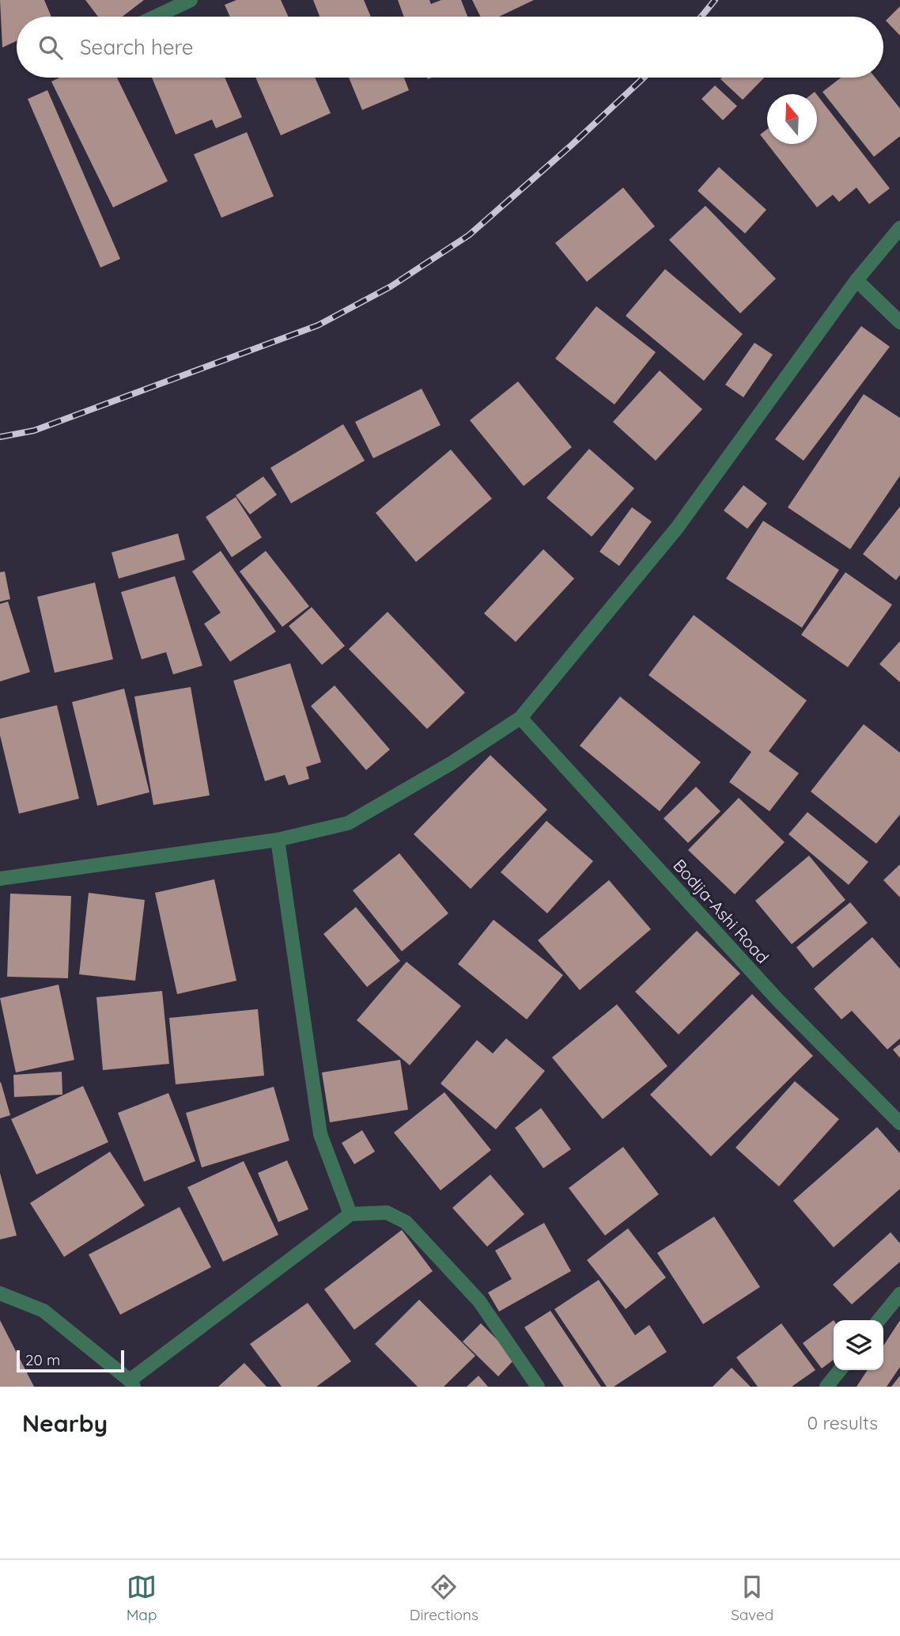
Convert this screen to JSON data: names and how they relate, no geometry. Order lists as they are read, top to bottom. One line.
{"streets":{"street":["Bodija-Ashi Road"]},"scale_bar":"20 m","north":"top","page":{"search":"Search here","scale":"20 m","heading":["Nearby","0 results"],"nav":["Map","Directions","Saved"]}}
